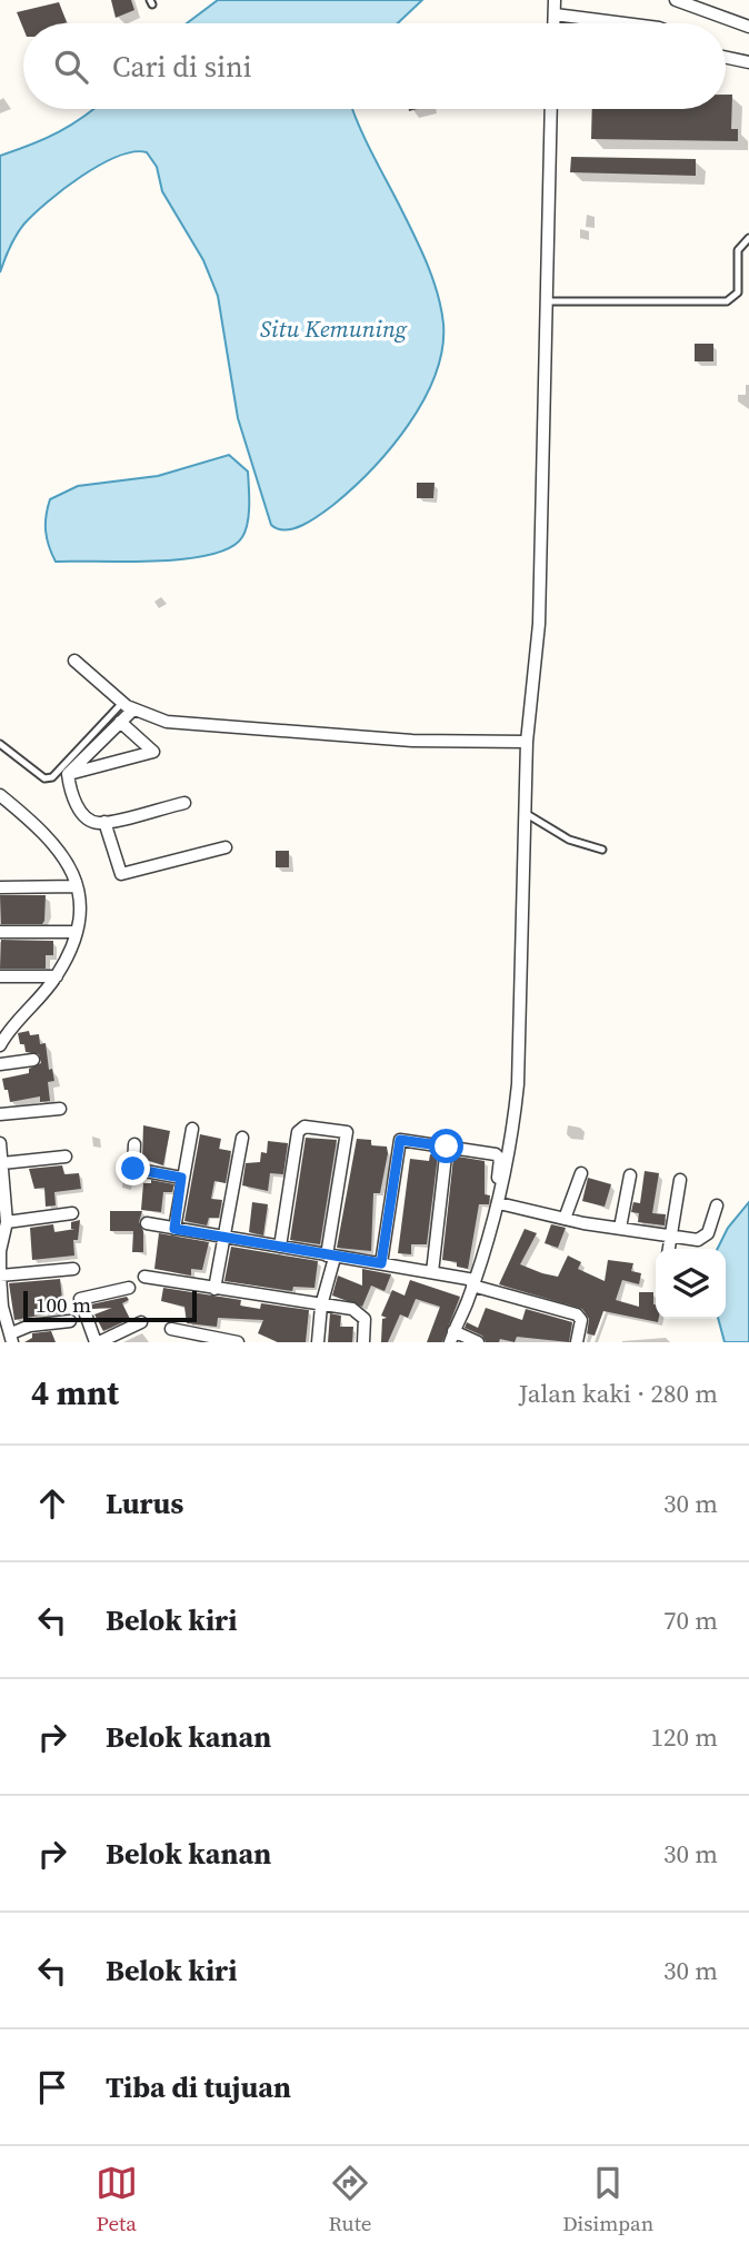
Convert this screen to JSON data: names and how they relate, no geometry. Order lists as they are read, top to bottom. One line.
{"water":["Situ Kemuning"],"scale_bar":"100 m","page":{"search":"Cari di sini","scale":"100 m","heading":["4 mnt","Jalan kaki · 280 m"],"list":[["Lurus","30 m"],["Belok kiri","70 m"],["Belok kanan","120 m"],["Belok kanan","30 m"],["Belok kiri","30 m"],"Tiba di tujuan"],"nav":["Peta","Rute","Disimpan"]}}
